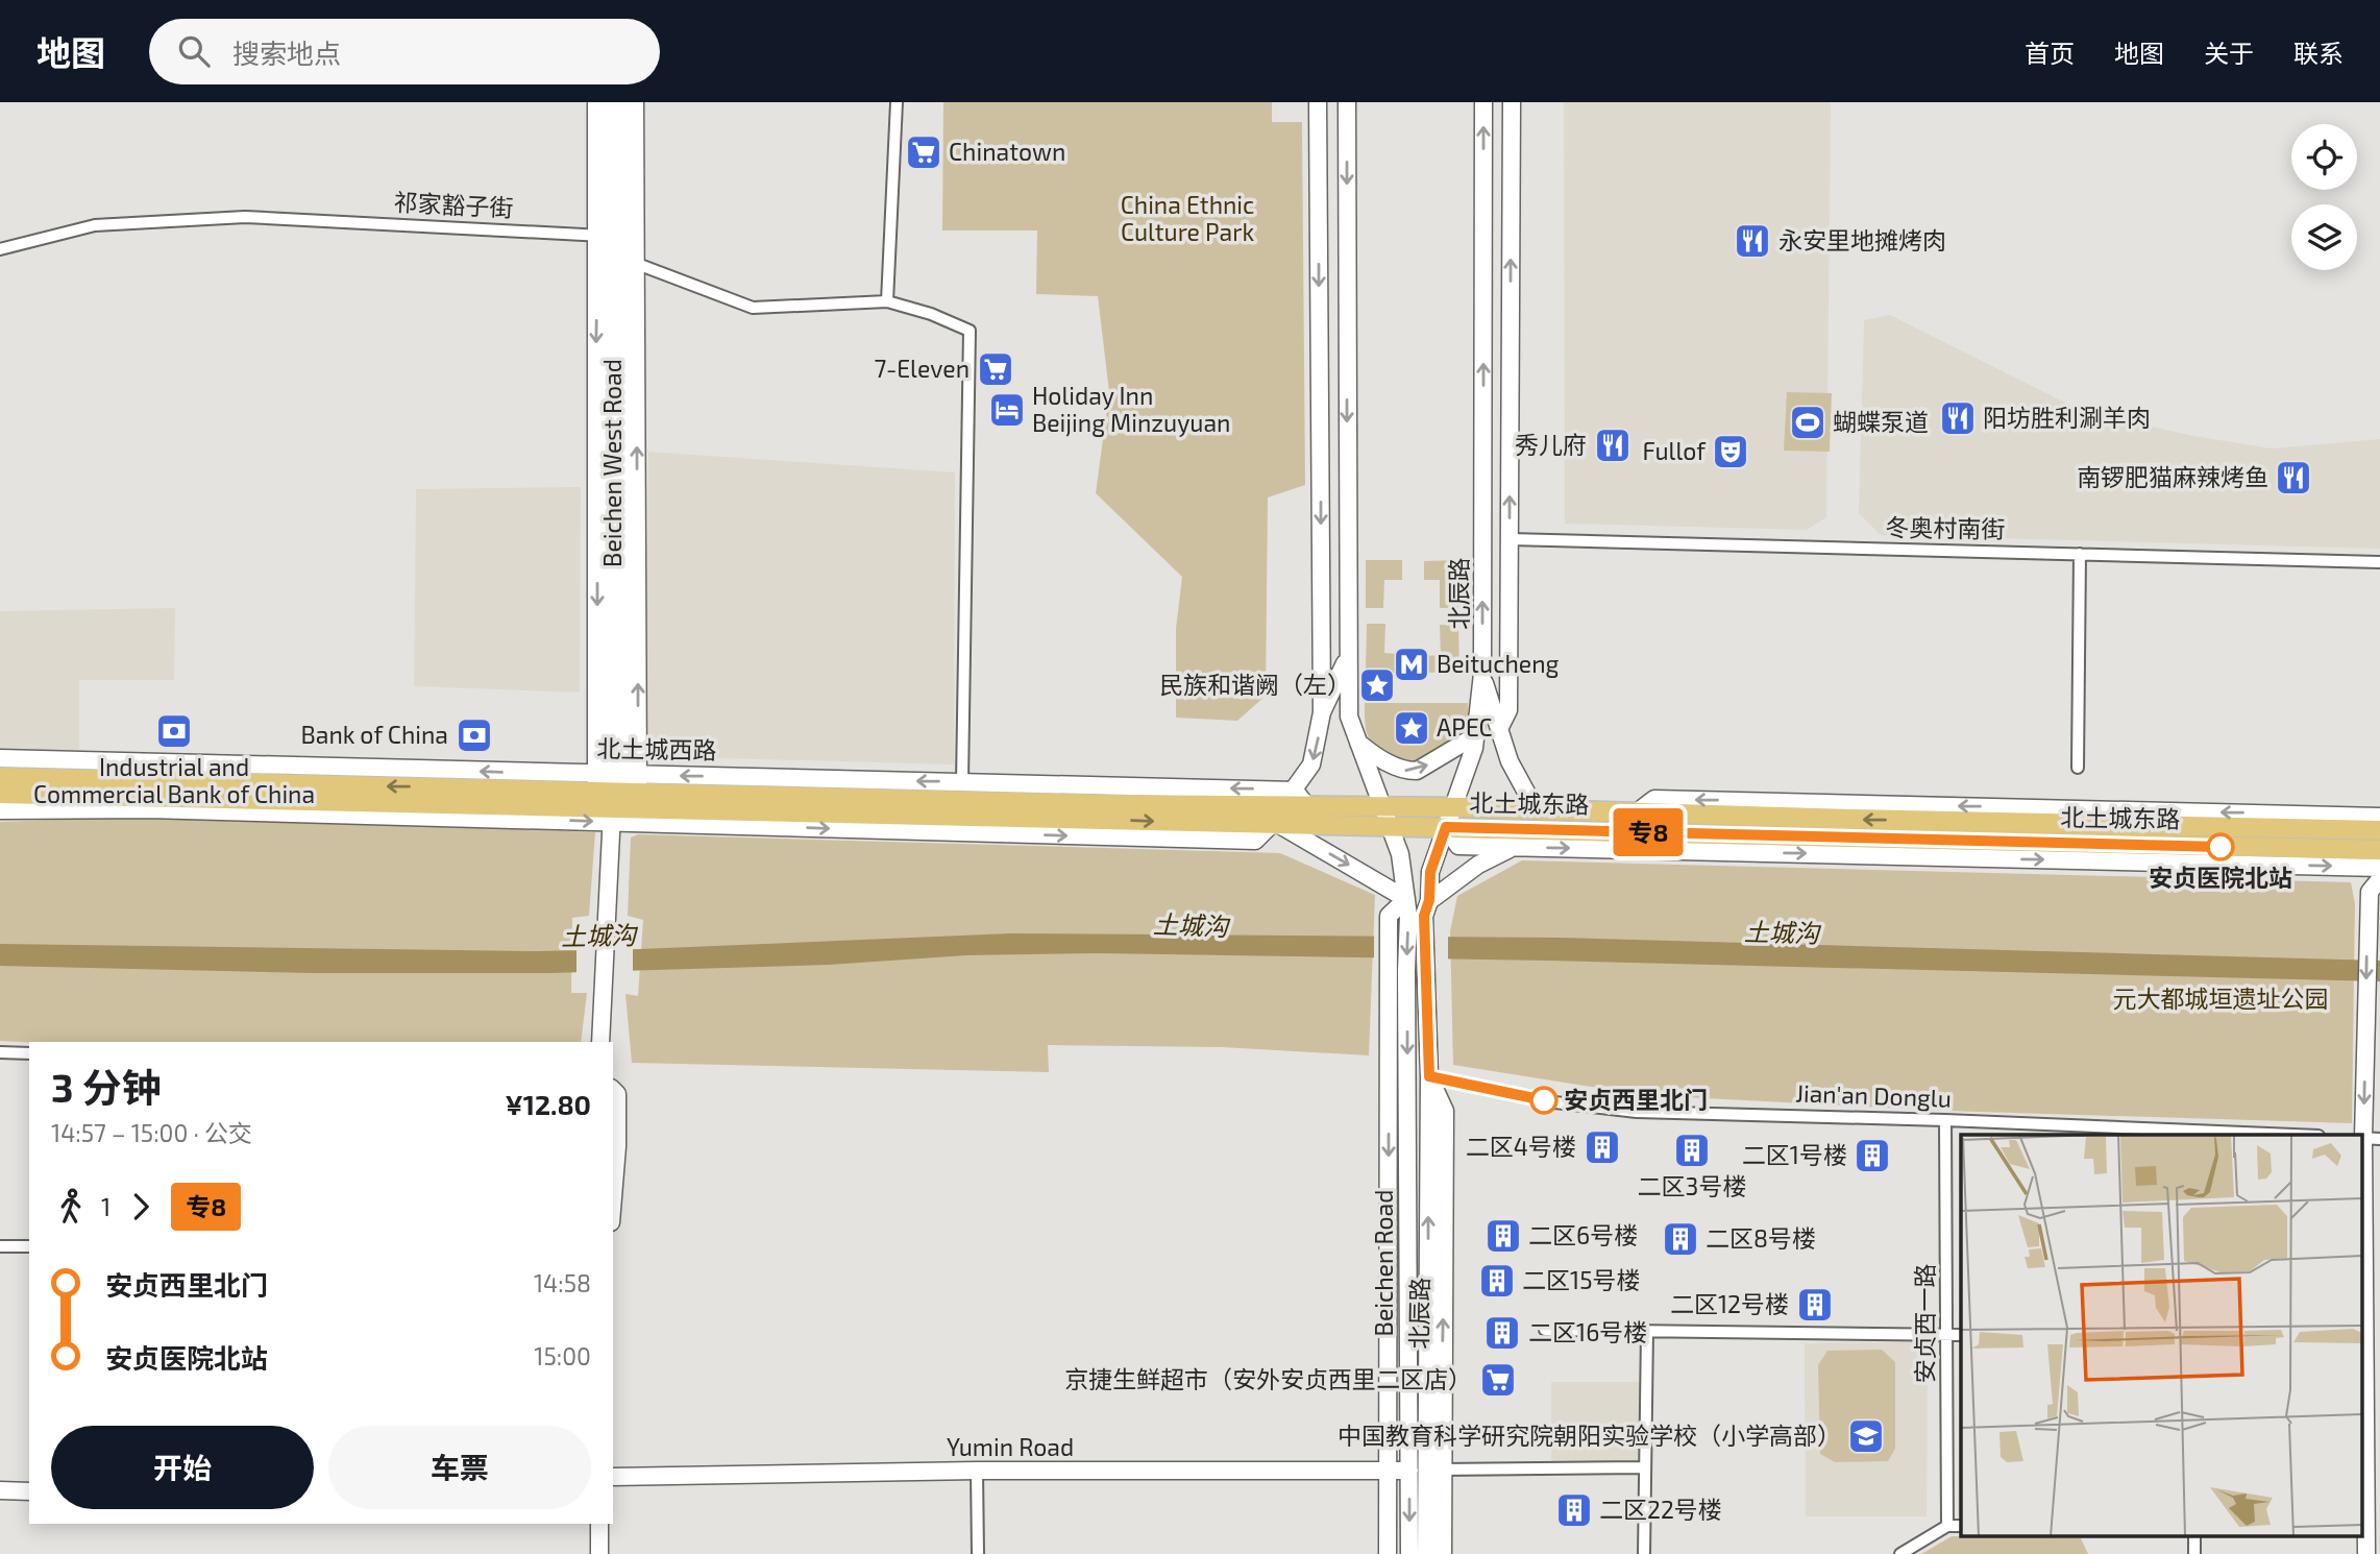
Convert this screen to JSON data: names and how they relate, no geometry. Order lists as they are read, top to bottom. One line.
{"streets":{"main road":["北土城西路","北土城东路"],"street":["祁家豁子街","Beichen West Road","冬奥村南街","北辰路","Jian'an Donglu","Beichen Road","安贞西一路","Yumin Road"]},"crossings":[["祁家豁子街","Beichen West Road"],["Beichen West Road","北土城西路"],["冬奥村南街","北辰路"],["北辰路","北土城西路"],["北辰路","北土城东路"],["北辰路","Jian'an Donglu"],["北辰路","Beichen Road"],["北辰路","Yumin Road"],["北土城西路","北土城东路"],["Jian'an Donglu","安贞西一路"],["Beichen Road","Yumin Road"]],"one_way":["Beichen Road"],"water":["土城沟"],"parks":["China Ethnic Culture Park","元大都城垣遗址公园"],"places":{"supermarket":["Chinatown","7-Eleven","京捷生鲜超市（安外安贞西里二区店）"],"restaurant":["永安里地摊烤肉","阳坊胜利涮羊肉","秀儿府","南锣肥猫麻辣烤鱼"],"hotel":["Holiday Inn Beijing Minzuyuan"],"sports":["蝴蝶泵道"],"theatre":["Fullof"],"metro station":["Beitucheng"],"place":["民族和谐阙（左）","APEC"],"bank":["Industrial and Commercial Bank of China","Bank of China"],"other":["安贞医院北站","安贞西里北门"],"building":["二区4号楼","二区3号楼","二区1号楼","二区6号楼","二区8号楼","二区15号楼","二区12号楼","二区16号楼","二区22号楼"],"school or university":["中国教育科学研究院朝阳实验学校（小学高部）"]},"lines":["bus line 专8"],"page":{"header":"地图","search":"搜索地点","nav":["首页","地图","关于","联系"],"on_map":"专8","heading":["3 分钟","14:57 – 15:00 · 公交","¥12.80"],"legs":["1","专8"],"list":[{"name":"安贞西里北门","value":"14:58"},{"name":"安贞医院北站","value":"15:00"}],"buttons":["开始","车票"]}}
